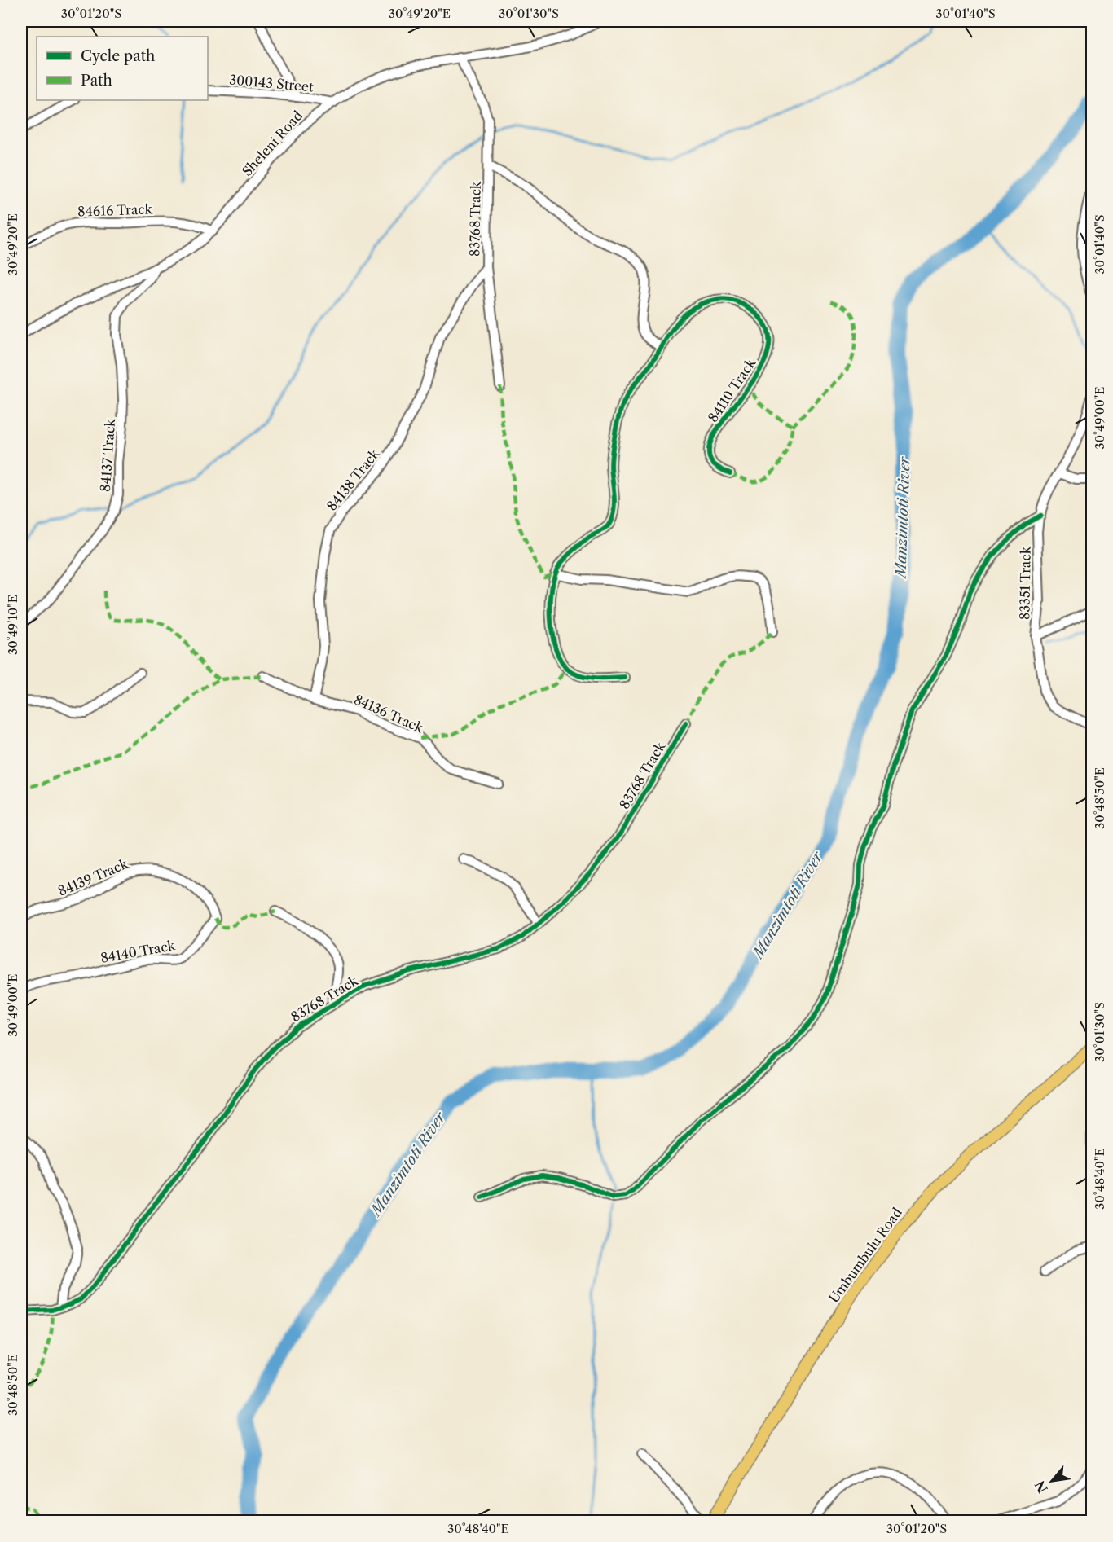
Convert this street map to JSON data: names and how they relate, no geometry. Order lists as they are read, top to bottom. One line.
{"streets":{"main road":["Umbumbulu Road"],"street":["300143 Street","Sheleni Road","84616 Track","83768 Track","84110 Track","84137 Track","84138 Track","83351 Track","84136 Track","84139 Track","84140 Track"]},"crossings":[["300143 Street","Sheleni Road"],["Sheleni Road","84616 Track"],["Sheleni Road","83768 Track"],["Sheleni Road","84137 Track"],["83768 Track","84138 Track"],["84138 Track","84136 Track"],["84139 Track","84140 Track"]],"water":["Manzimtoti River"],"legend":["Cycle path","Path"],"north":"bottom left","coordinates":["30°01'20\"S","30°49'20\"E","30°01'30\"S","30°01'40\"S","30°49'00\"E","30°49'10\"E","30°48'50\"E","30°48'40\"E"]}
